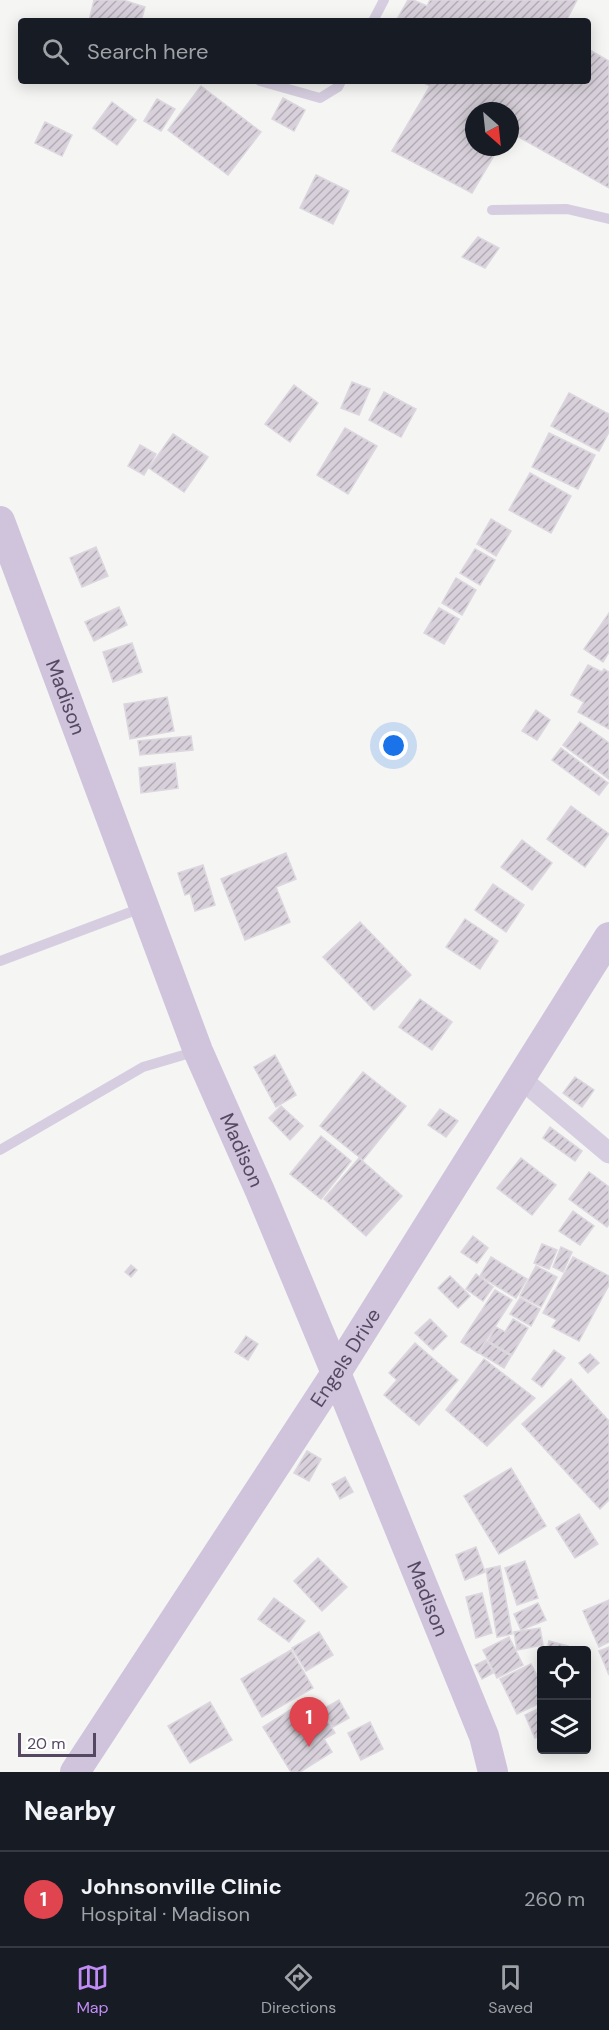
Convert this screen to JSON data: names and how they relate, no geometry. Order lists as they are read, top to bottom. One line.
{"streets":{"street":["Madison","Engels Drive"]},"crossings":[["Madison","Engels Drive"]],"scale_bar":"20 m","north":"bottom right","page":{"search":"Search here","pins":"1","scale":"20 m","heading":"Nearby","list":[{"mark":"1","name":"Johnsonville Clinic","note":"Hospital · Madison","value":"260 m"}],"nav":["Map","Directions","Saved"]}}
